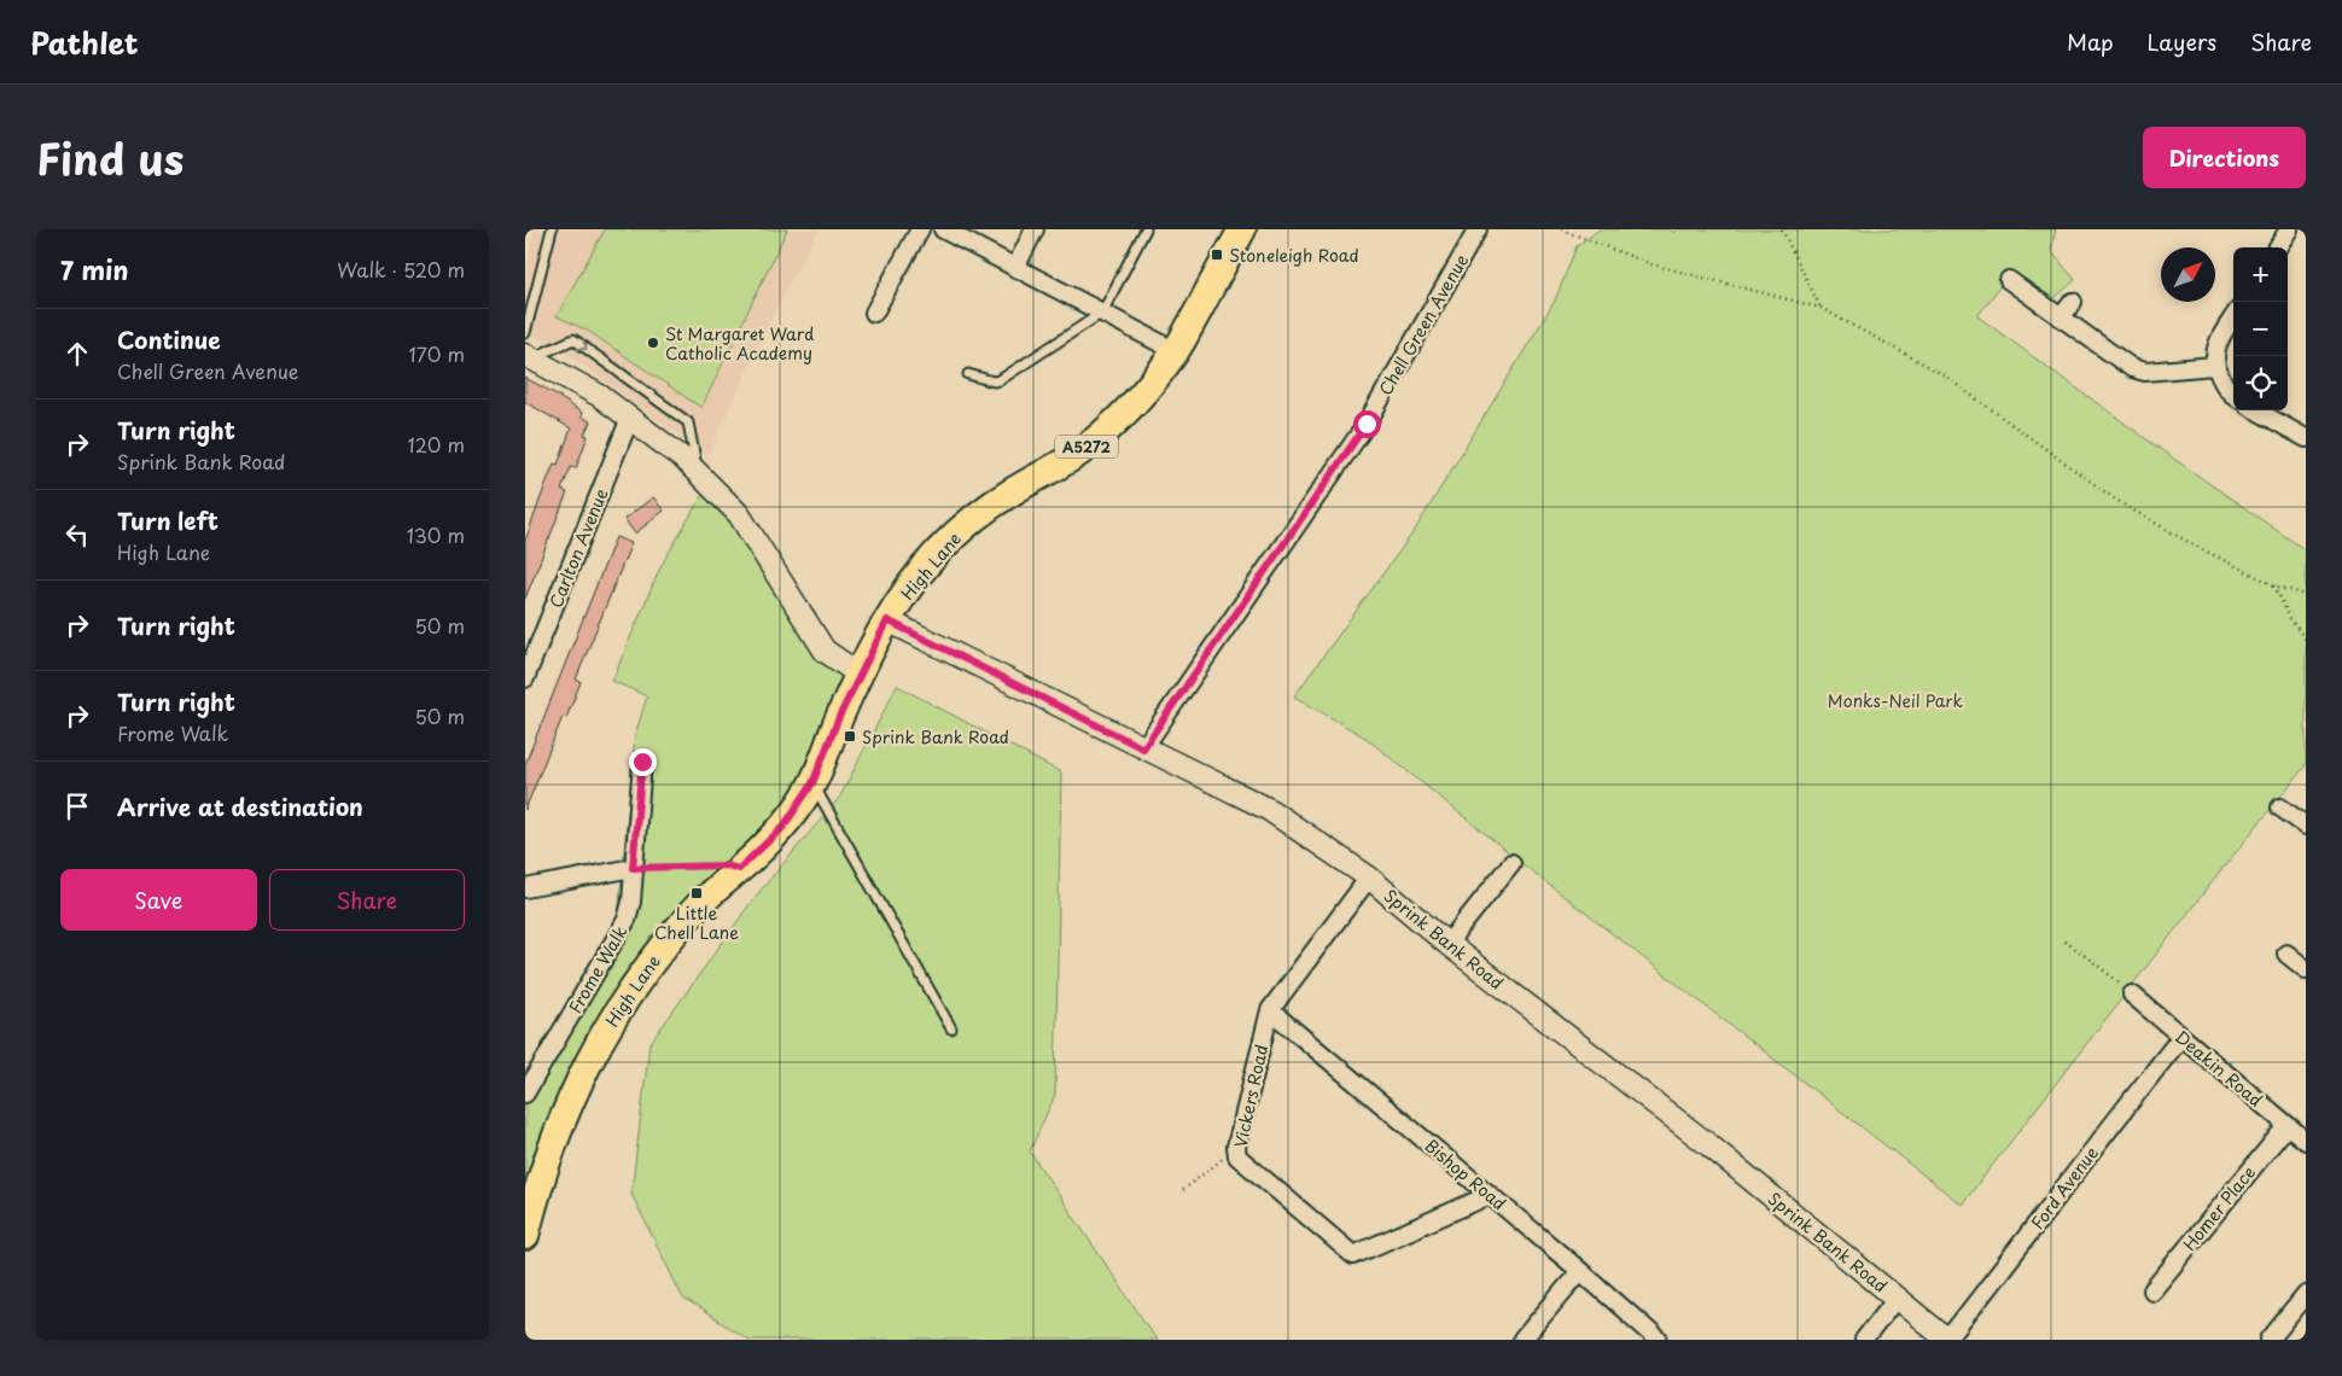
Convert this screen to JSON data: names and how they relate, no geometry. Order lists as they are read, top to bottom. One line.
{"streets":{"main road":["A5272","High Lane"],"street":["Chell Green Avenue","Carlton Avenue","Sprink Bank Road","Frome Walk","Deakin Road","Vickers Road","Bishop Road","Ford Avenue","Homer Place"]},"crossings":[["Chell Green Avenue","Sprink Bank Road"],["High Lane","Sprink Bank Road"],["Sprink Bank Road","Vickers Road"],["Sprink Bank Road","Ford Avenue"],["Deakin Road","Ford Avenue"],["Deakin Road","Homer Place"],["Vickers Road","Bishop Road"]],"parks":["Monks-Neil Park"],"places":{"transit":["Stoneleigh Road","Sprink Bank Road","Little Chell Lane"],"other":["St Margaret Ward Catholic Academy"]},"north":"top right","page":{"header":"Pathlet","nav":["Map","Layers","Share"],"title":"Find us","buttons":["Directions",["Save","Share"]],"heading":["7 min","Walk · 520 m"],"map_buttons":["+","−"],"list":[["Continue","Chell Green Avenue","170 m"],["Turn right","Sprink Bank Road","120 m"],["Turn left","High Lane","130 m"],["Turn right","50 m"],["Turn right","Frome Walk","50 m"],"Arrive at destination"]}}
